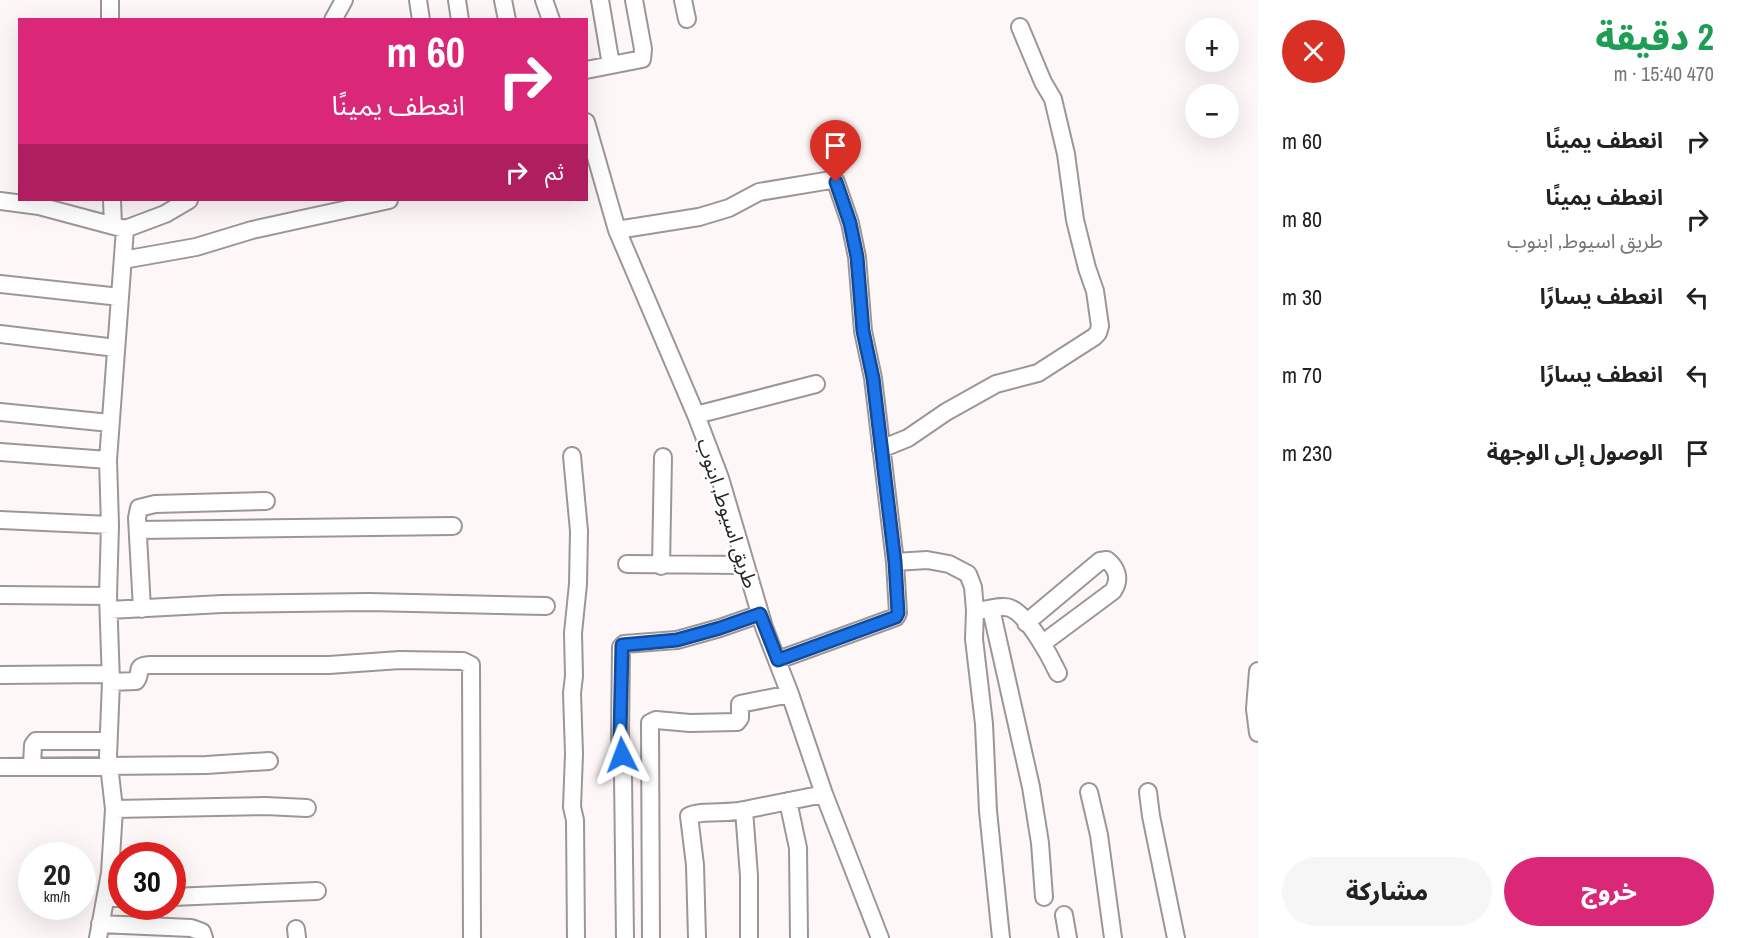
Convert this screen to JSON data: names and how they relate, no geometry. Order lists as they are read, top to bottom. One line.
{"streets":{"street":["طريق اسيوط, ابنوب"]},"page":{"heading":["2 دقيقة","470 m · 15:40"],"map_buttons":["+","−"],"turn":["60 m","انعطف يمينًا"],"list":[{"name":"انعطف يمينًا","value":"60 m"},{"name":"انعطف يمينًا","note":"طريق اسيوط, ابنوب","value":"80 m"},{"name":"انعطف يسارًا","value":"30 m"},{"name":"انعطف يسارًا","value":"70 m"},{"name":"الوصول إلى الوجهة","value":"230 m"}],"then":"ثم","speed":"20 km/h","limit":"30","buttons":["خروج","مشاركة"]}}
